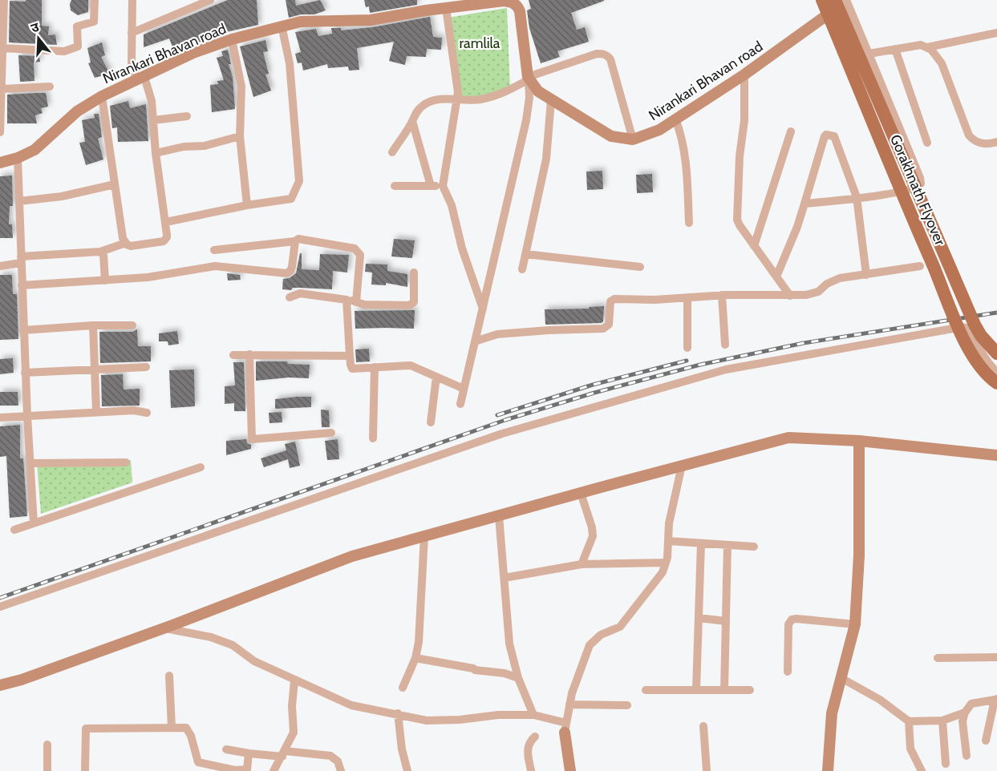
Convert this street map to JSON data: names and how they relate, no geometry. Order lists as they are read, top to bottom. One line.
{"streets":{"main road":["Gorakhnath Flyover"],"street":["Nirankari Bhavan road"]},"crossings":[["Nirankari Bhavan road","Gorakhnath Flyover"]],"parks":["ramlila"],"north":"top"}
